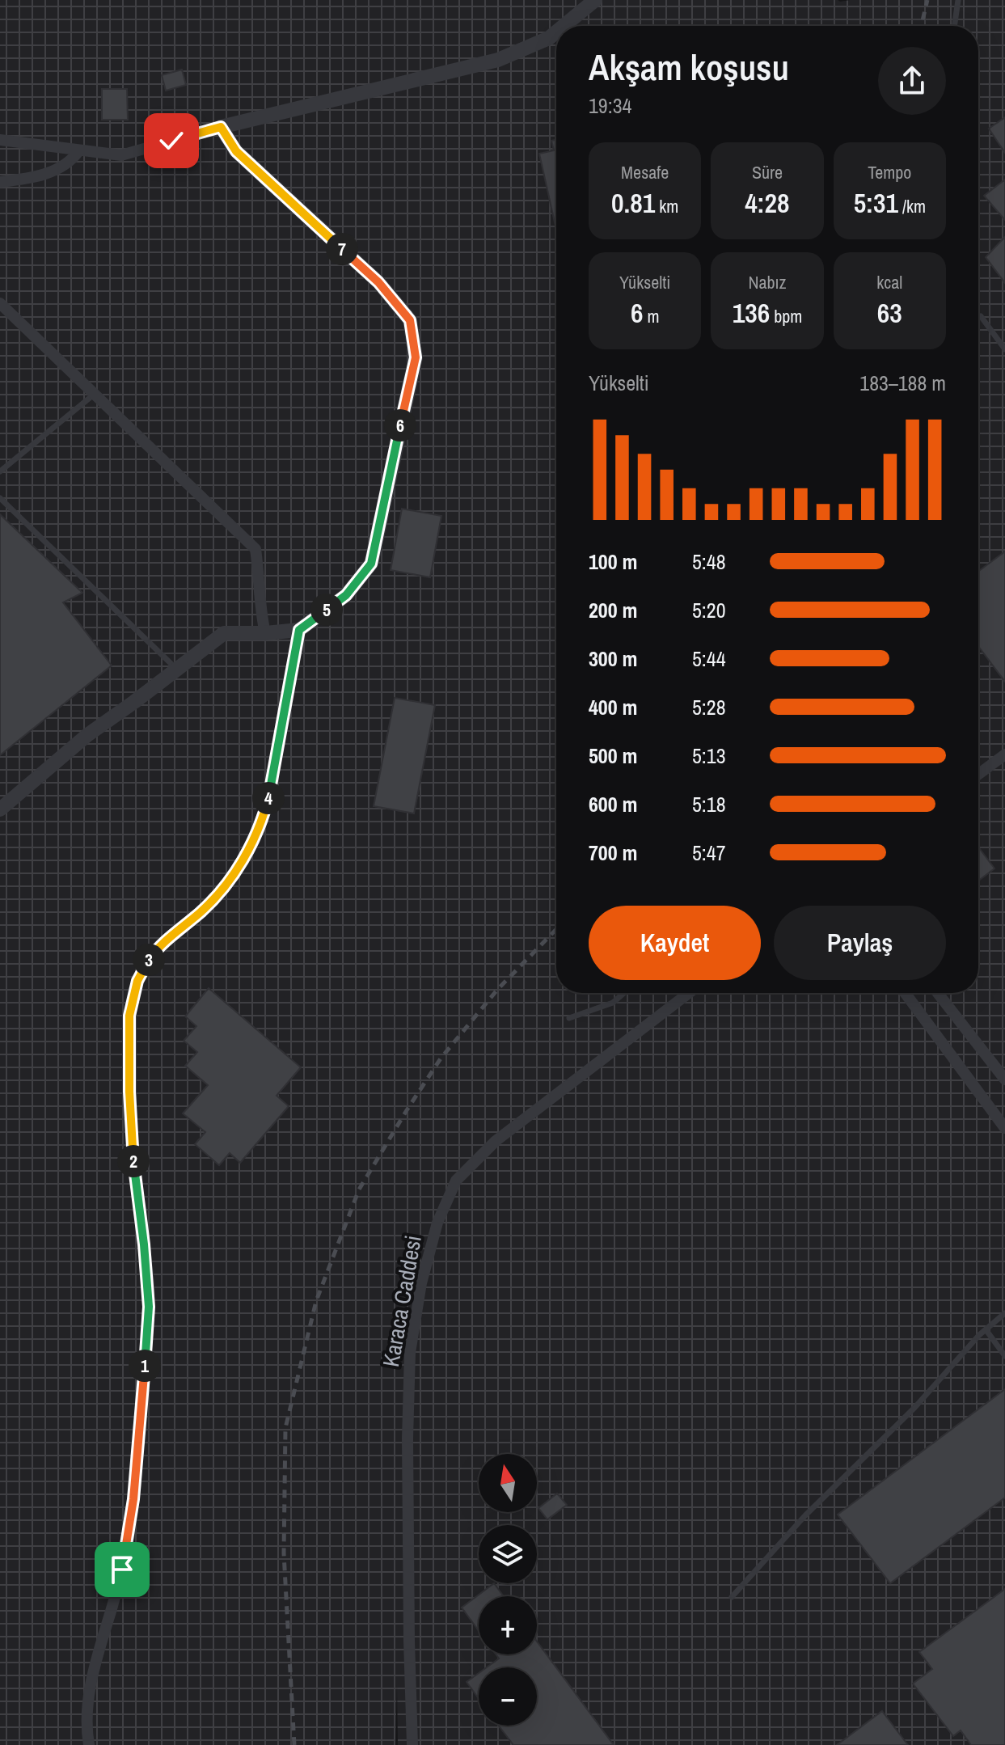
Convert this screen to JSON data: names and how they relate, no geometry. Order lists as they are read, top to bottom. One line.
{"streets":{"street":["Karaca Caddesi"]},"north":"top","page":{"heading":["Akşam koşusu","19:34"],"stats":[["Mesafe","0.81 km"],["Süre","4:28"],["Tempo","5:31 /km"],["Yükselti","6 m"],["Nabız","136 bpm"],["kcal","63"]],"pins":["7","6","5","4","3","2","1"],"chart":["Yükselti","183–188 m"],"list":[{"name":"100 m","note":"5:48"},{"name":"200 m","note":"5:20"},{"name":"300 m","note":"5:44"},{"name":"400 m","note":"5:28"},{"name":"500 m","note":"5:13"},{"name":"600 m","note":"5:18"},{"name":"700 m","note":"5:47"}],"buttons":["Kaydet","Paylaş"],"map_buttons":["+","−"]}}
